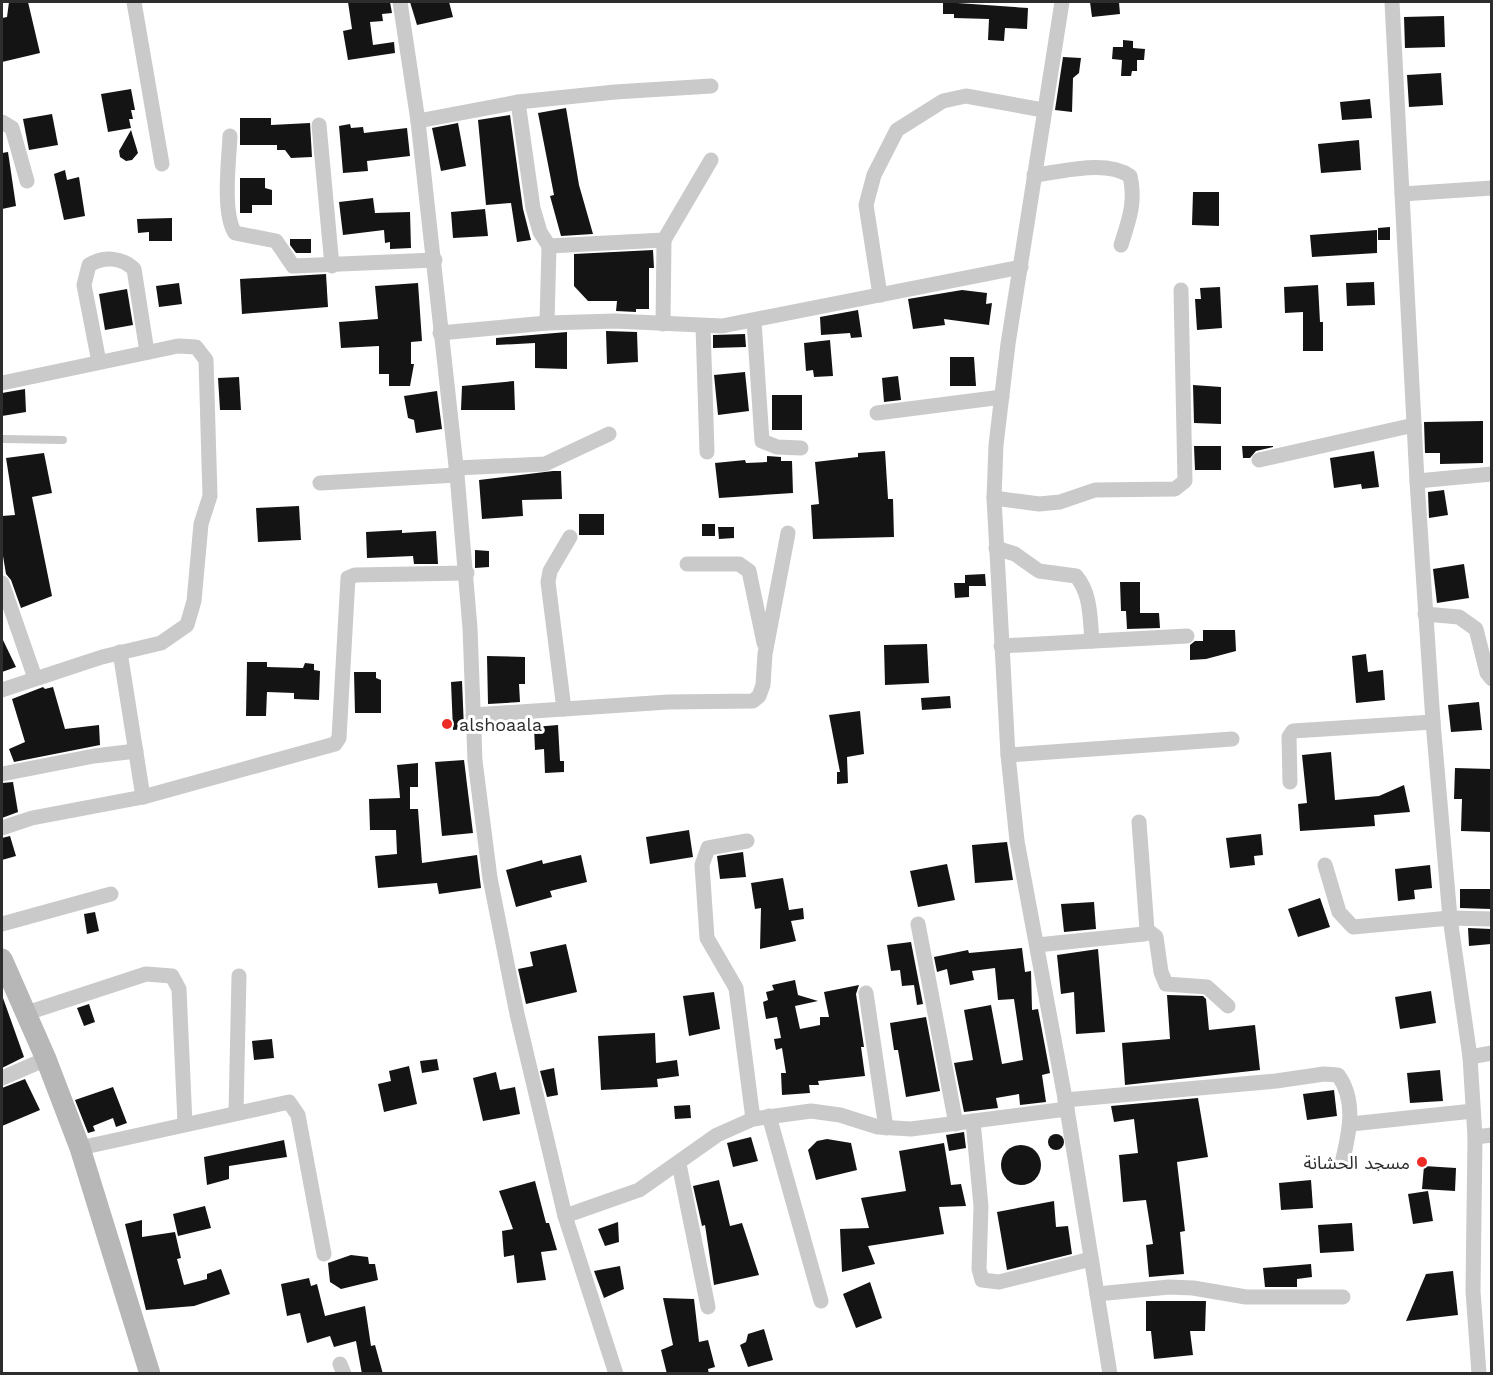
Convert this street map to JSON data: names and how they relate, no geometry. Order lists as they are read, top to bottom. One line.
{"places":["alshoaala","مسجد الحشانة"]}
